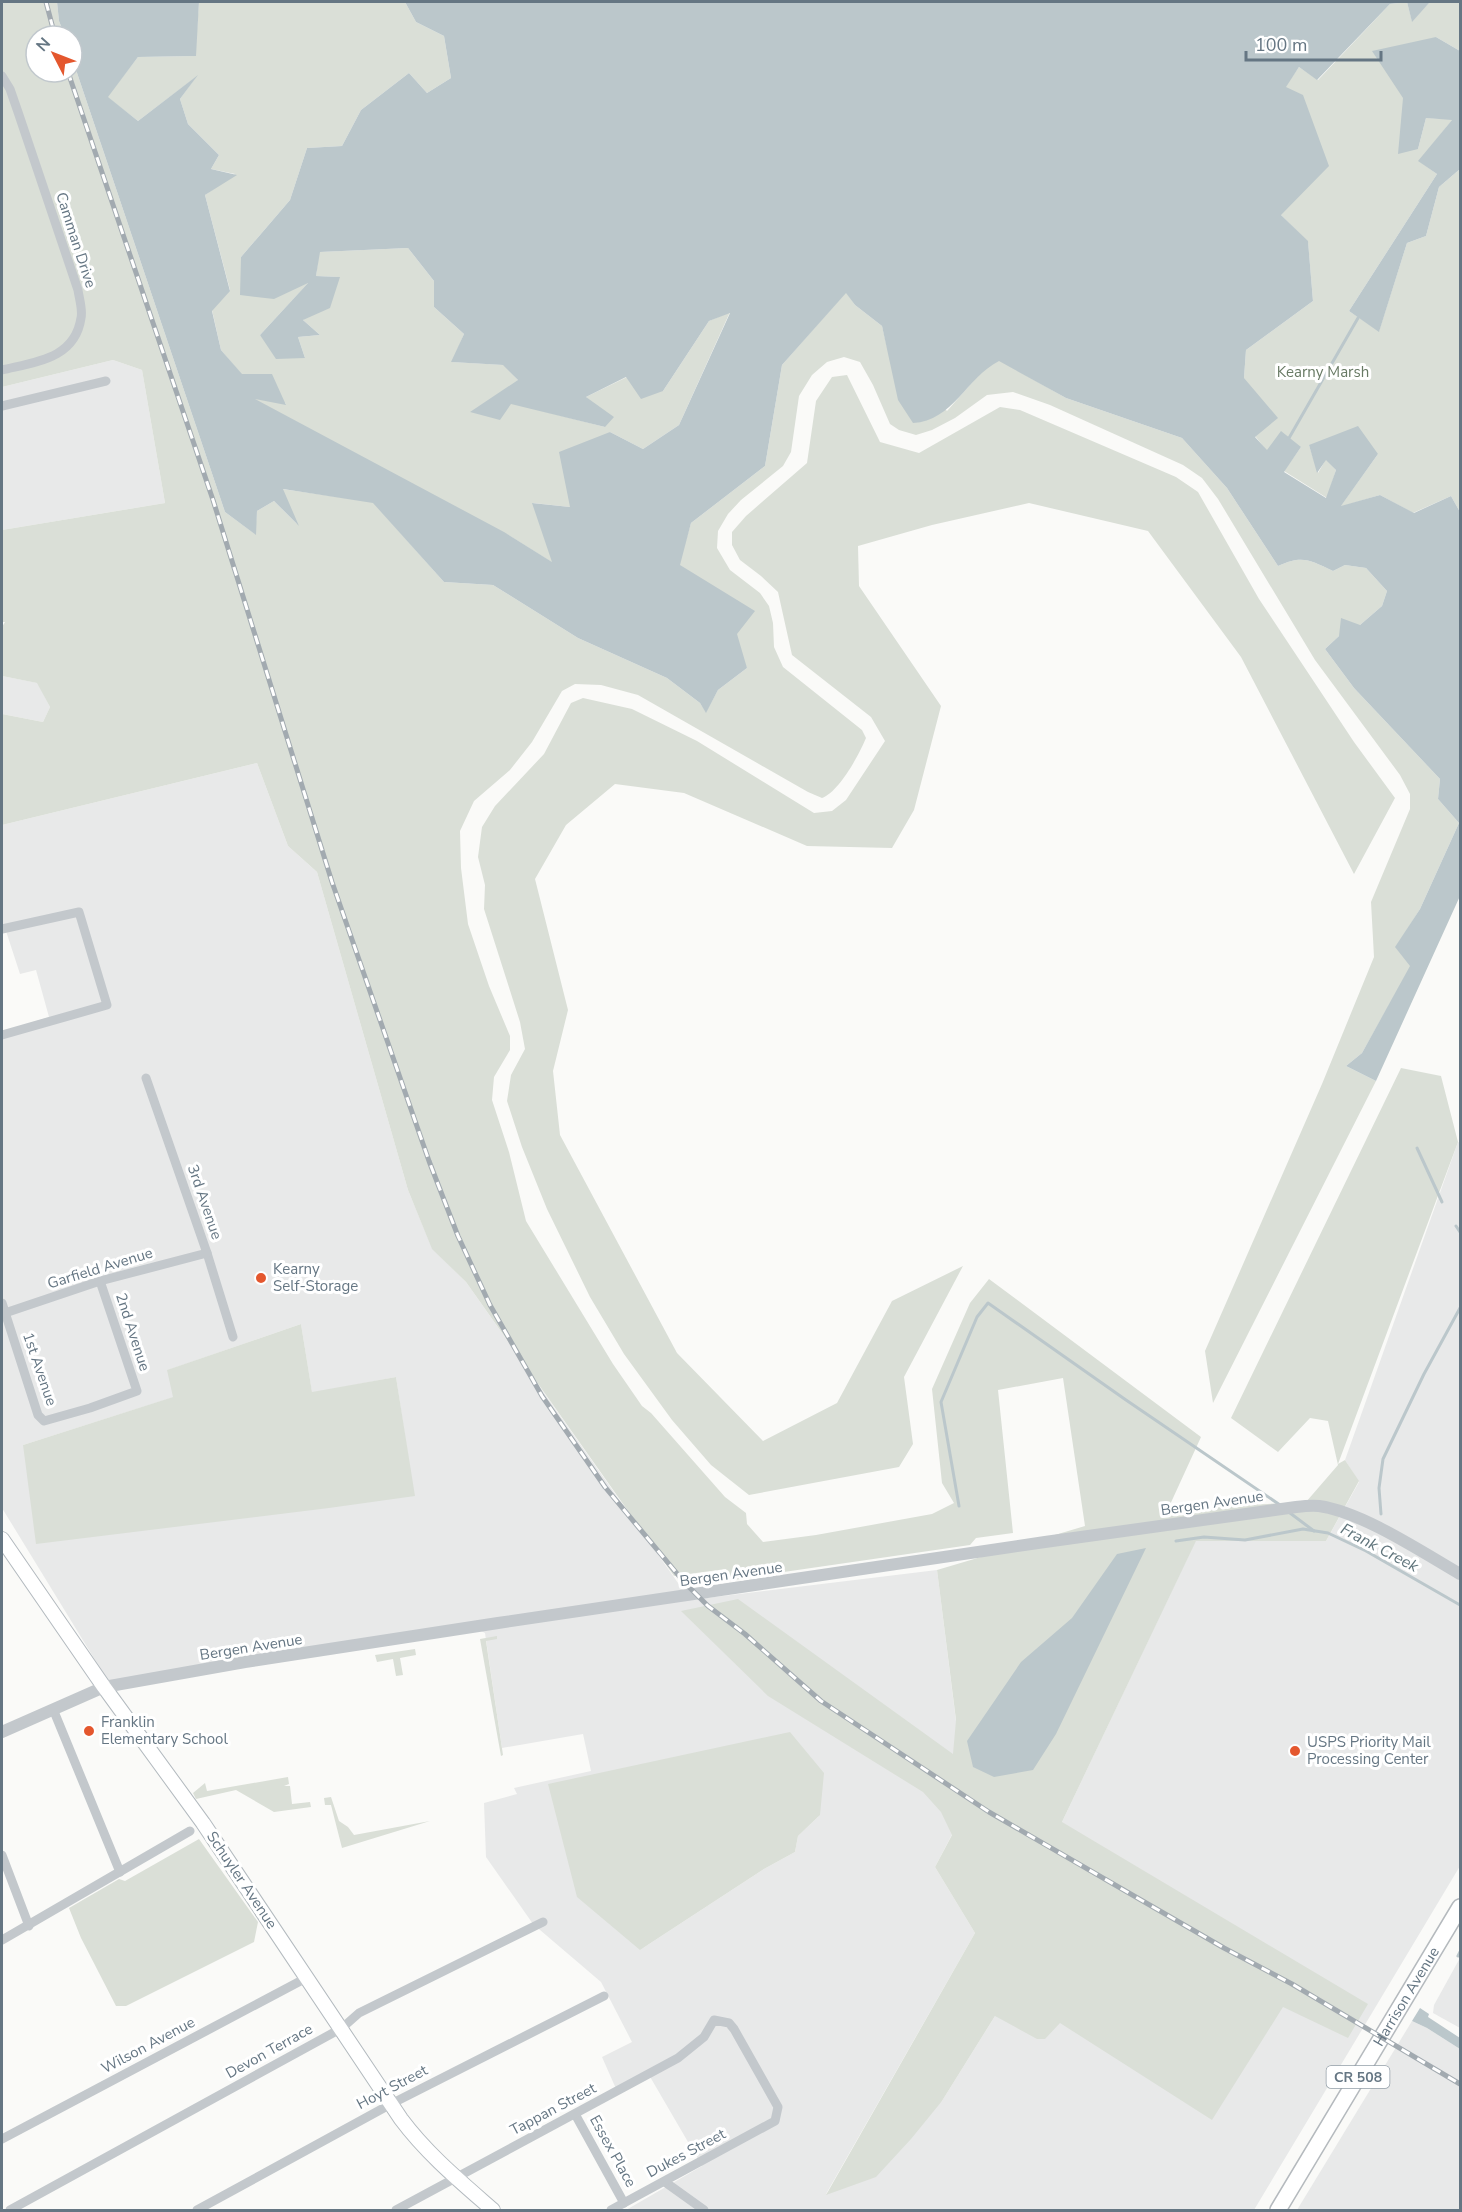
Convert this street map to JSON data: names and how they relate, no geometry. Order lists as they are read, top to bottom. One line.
{"streets":{"main road":["Schuyler Avenue","Harrison Avenue","CR 508"],"street":["Camman Drive","3rd Avenue","Garfield Avenue","2nd Avenue","1st Avenue","Bergen Avenue","Wilson Avenue","Devon Terrace","Hoyt Street","Tappan Street","Essex Place","Dukes Street"]},"crossings":[["3rd Avenue","Garfield Avenue"],["Garfield Avenue","2nd Avenue"],["Garfield Avenue","1st Avenue"],["2nd Avenue","1st Avenue"],["Bergen Avenue","Schuyler Avenue"],["Schuyler Avenue","Wilson Avenue"],["Schuyler Avenue","Devon Terrace"],["Schuyler Avenue","Hoyt Street"],["Schuyler Avenue","Tappan Street"],["Tappan Street","Essex Place"],["Tappan Street","Dukes Street"],["Essex Place","Dukes Street"]],"water":["Frank Creek"],"parks":["Kearny Marsh"],"places":["Kearny Self-Storage","Franklin Elementary School","USPS Priority Mail Processing Center"],"scale_bar":"100 m","north":"top left"}
